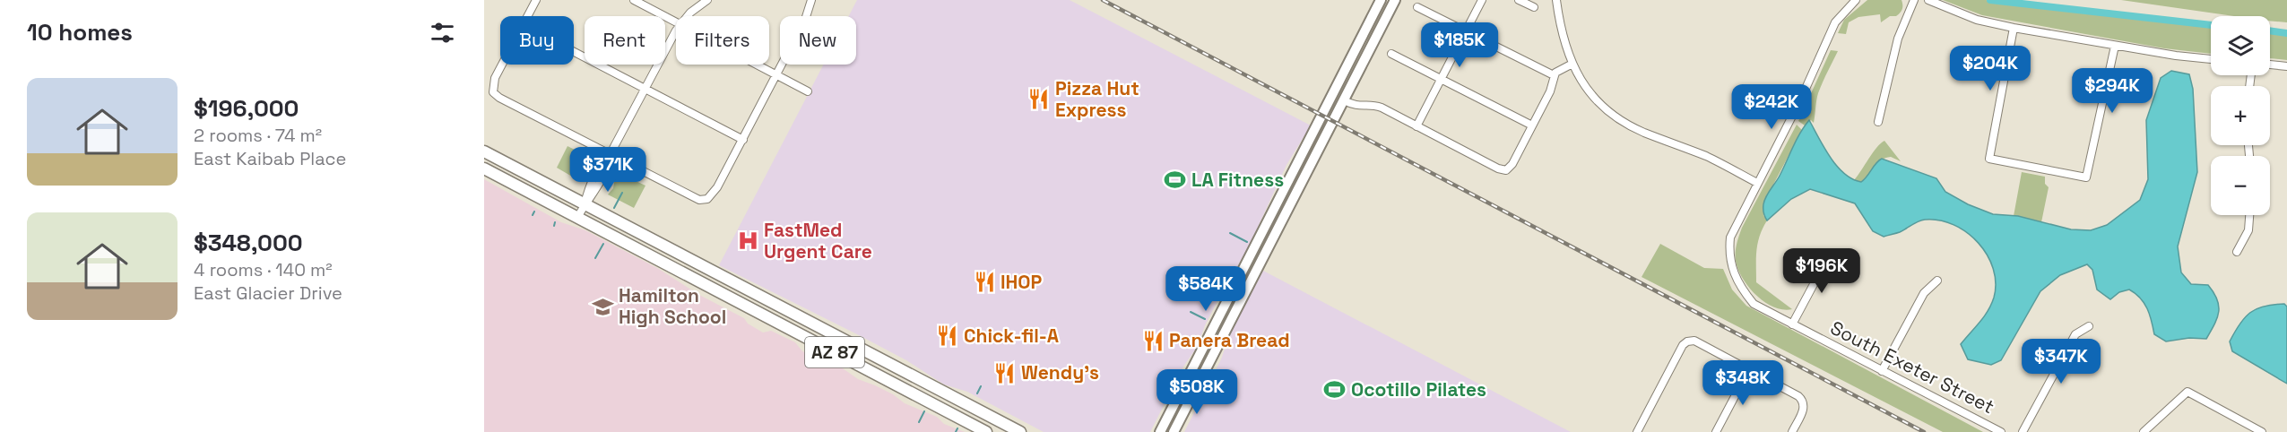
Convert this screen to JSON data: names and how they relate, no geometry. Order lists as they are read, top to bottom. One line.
{"streets":{"main road":["AZ 87"],"street":["South Exeter Street"]},"places":{"restaurant":["Pizza Hut Express","IHOP","Chick-fil-A","Panera Bread","Wendy's"],"sports":["LA Fitness","Ocotillo Pilates"],"hospital":["FastMed Urgent Care"],"school or university":["Hamilton High School"]},"page":{"heading":"10 homes","map_buttons":["+","−"],"chip":["Buy","Rent","Filters","New"],"price":["$185K","$204K","$294K","$242K","$371K","$196K","$584K","$347K","$348K","$508K"],"list":[{"name":"$196,000","note":"2 rooms · 74 m² · East Kaibab Place"},{"name":"$348,000","note":"4 rooms · 140 m² · East Glacier Drive"}]}}
